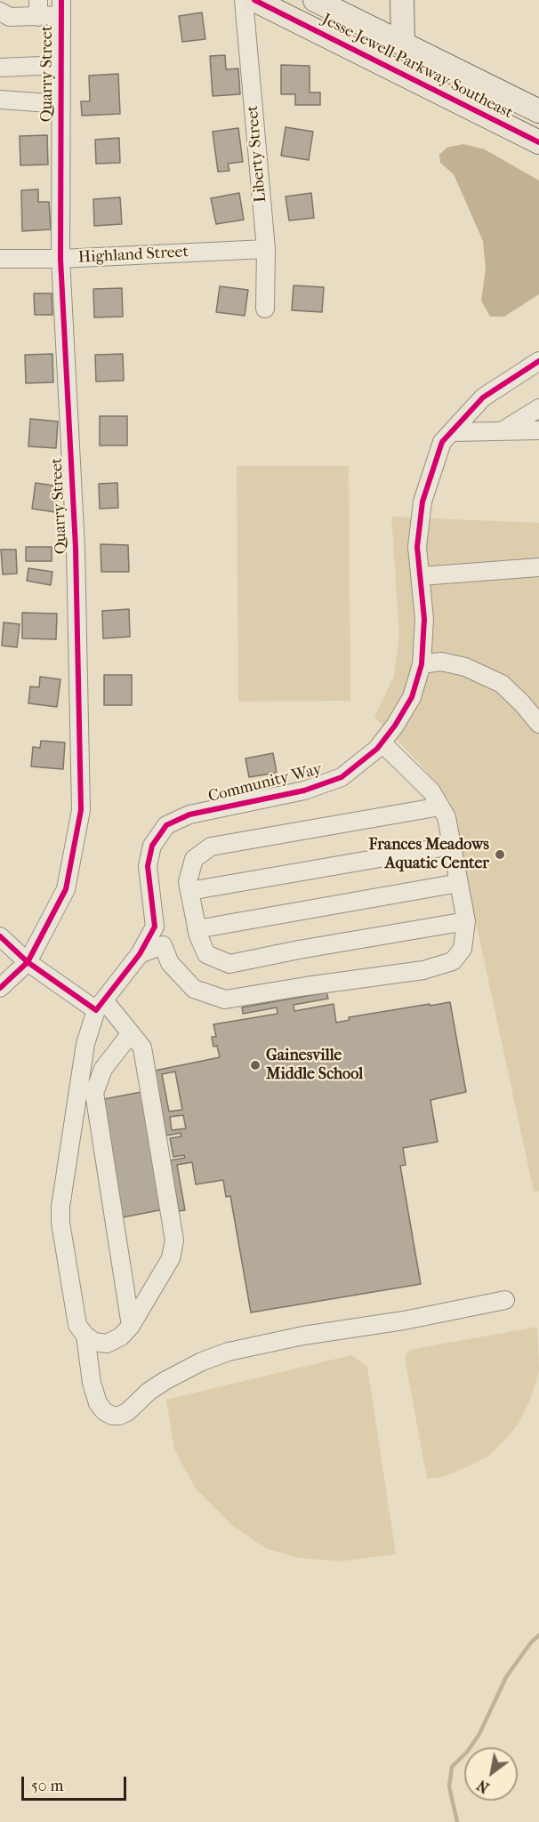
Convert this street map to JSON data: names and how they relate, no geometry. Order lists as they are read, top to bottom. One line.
{"streets":{"main road":["Jesse Jewell Parkway Southeast"],"street":["Quarry Street","Liberty Street","Highland Street","Community Way"]},"crossings":[["Quarry Street","Highland Street"],["Liberty Street","Highland Street"]],"places":["Frances Meadows Aquatic Center","Gainesville Middle School"],"scale_bar":"50 m","north":"bottom left"}
